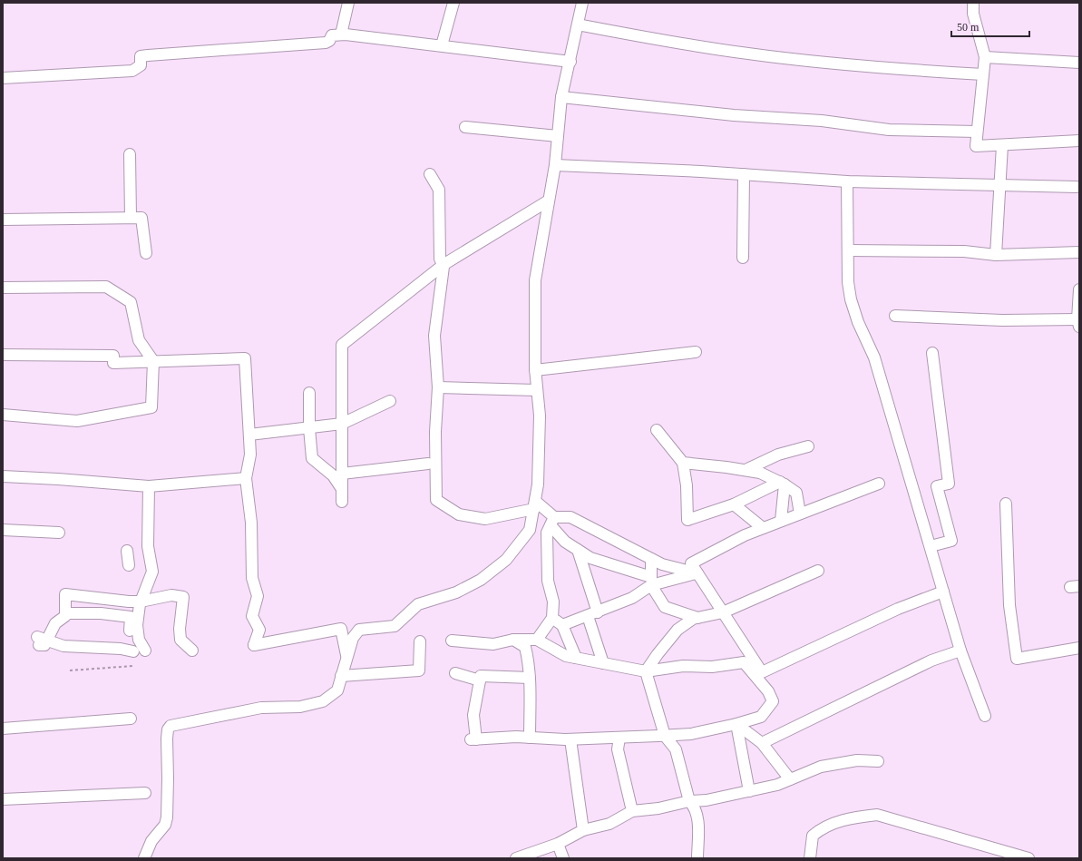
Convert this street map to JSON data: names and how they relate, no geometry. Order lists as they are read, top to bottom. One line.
{"scale_bar":"50 m"}
